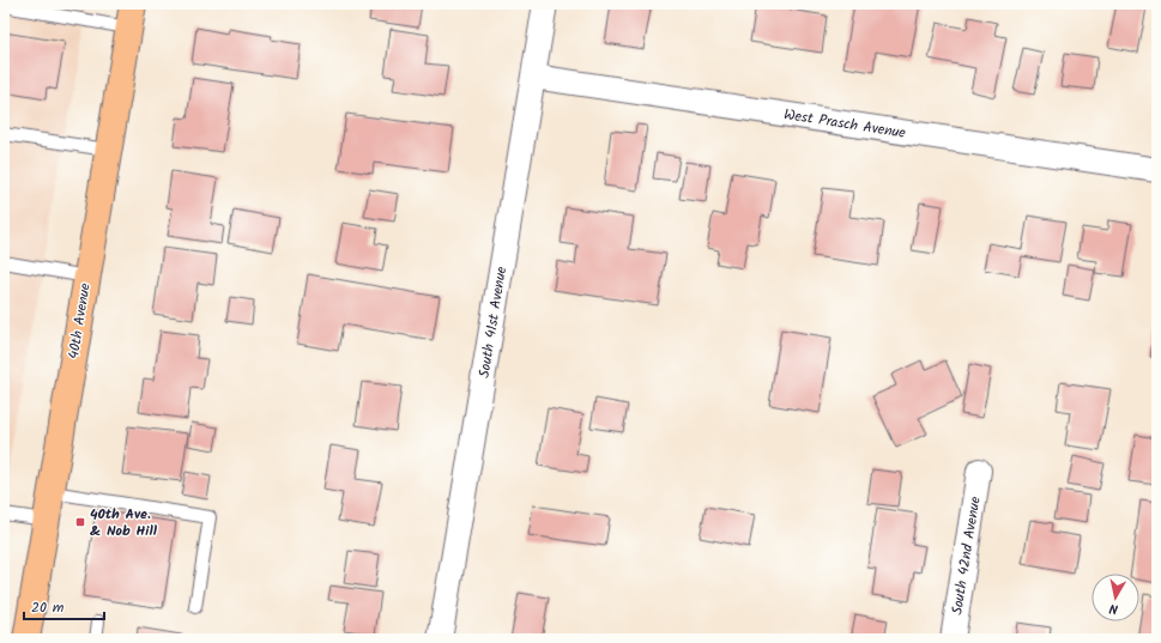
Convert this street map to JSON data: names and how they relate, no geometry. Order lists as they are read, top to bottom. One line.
{"streets":{"main road":["40th Avenue"],"street":["West Prasch Avenue","South 41st Avenue","South 42nd Avenue"]},"crossings":[["West Prasch Avenue","South 41st Avenue"]],"places":{"transit":["40th Ave. & Nob Hill"]},"scale_bar":"20 m","north":"bottom"}
